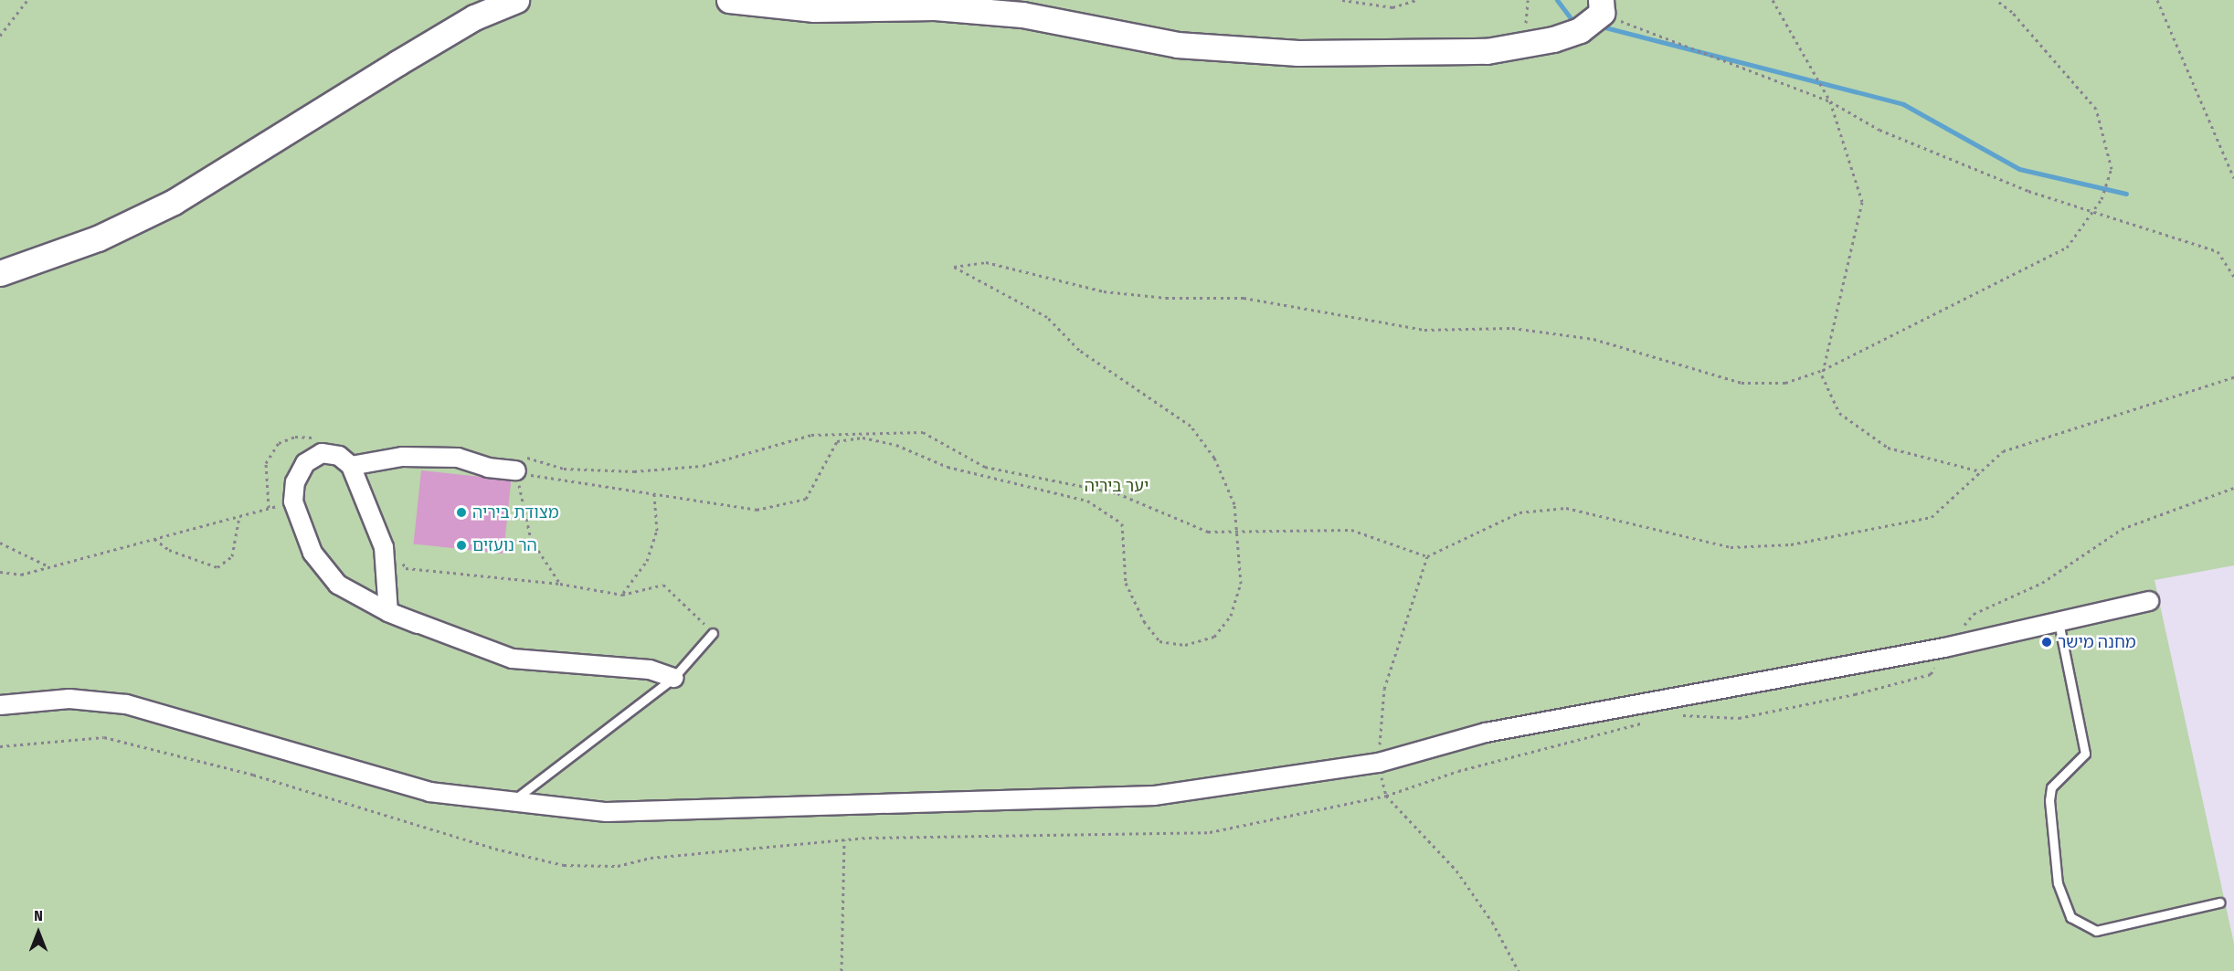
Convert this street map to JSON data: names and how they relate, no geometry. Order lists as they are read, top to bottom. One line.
{"parks":["יער ביריה"],"places":["מצודת ביריה","הר נועזים","מחנה מישר"],"north":"top"}
